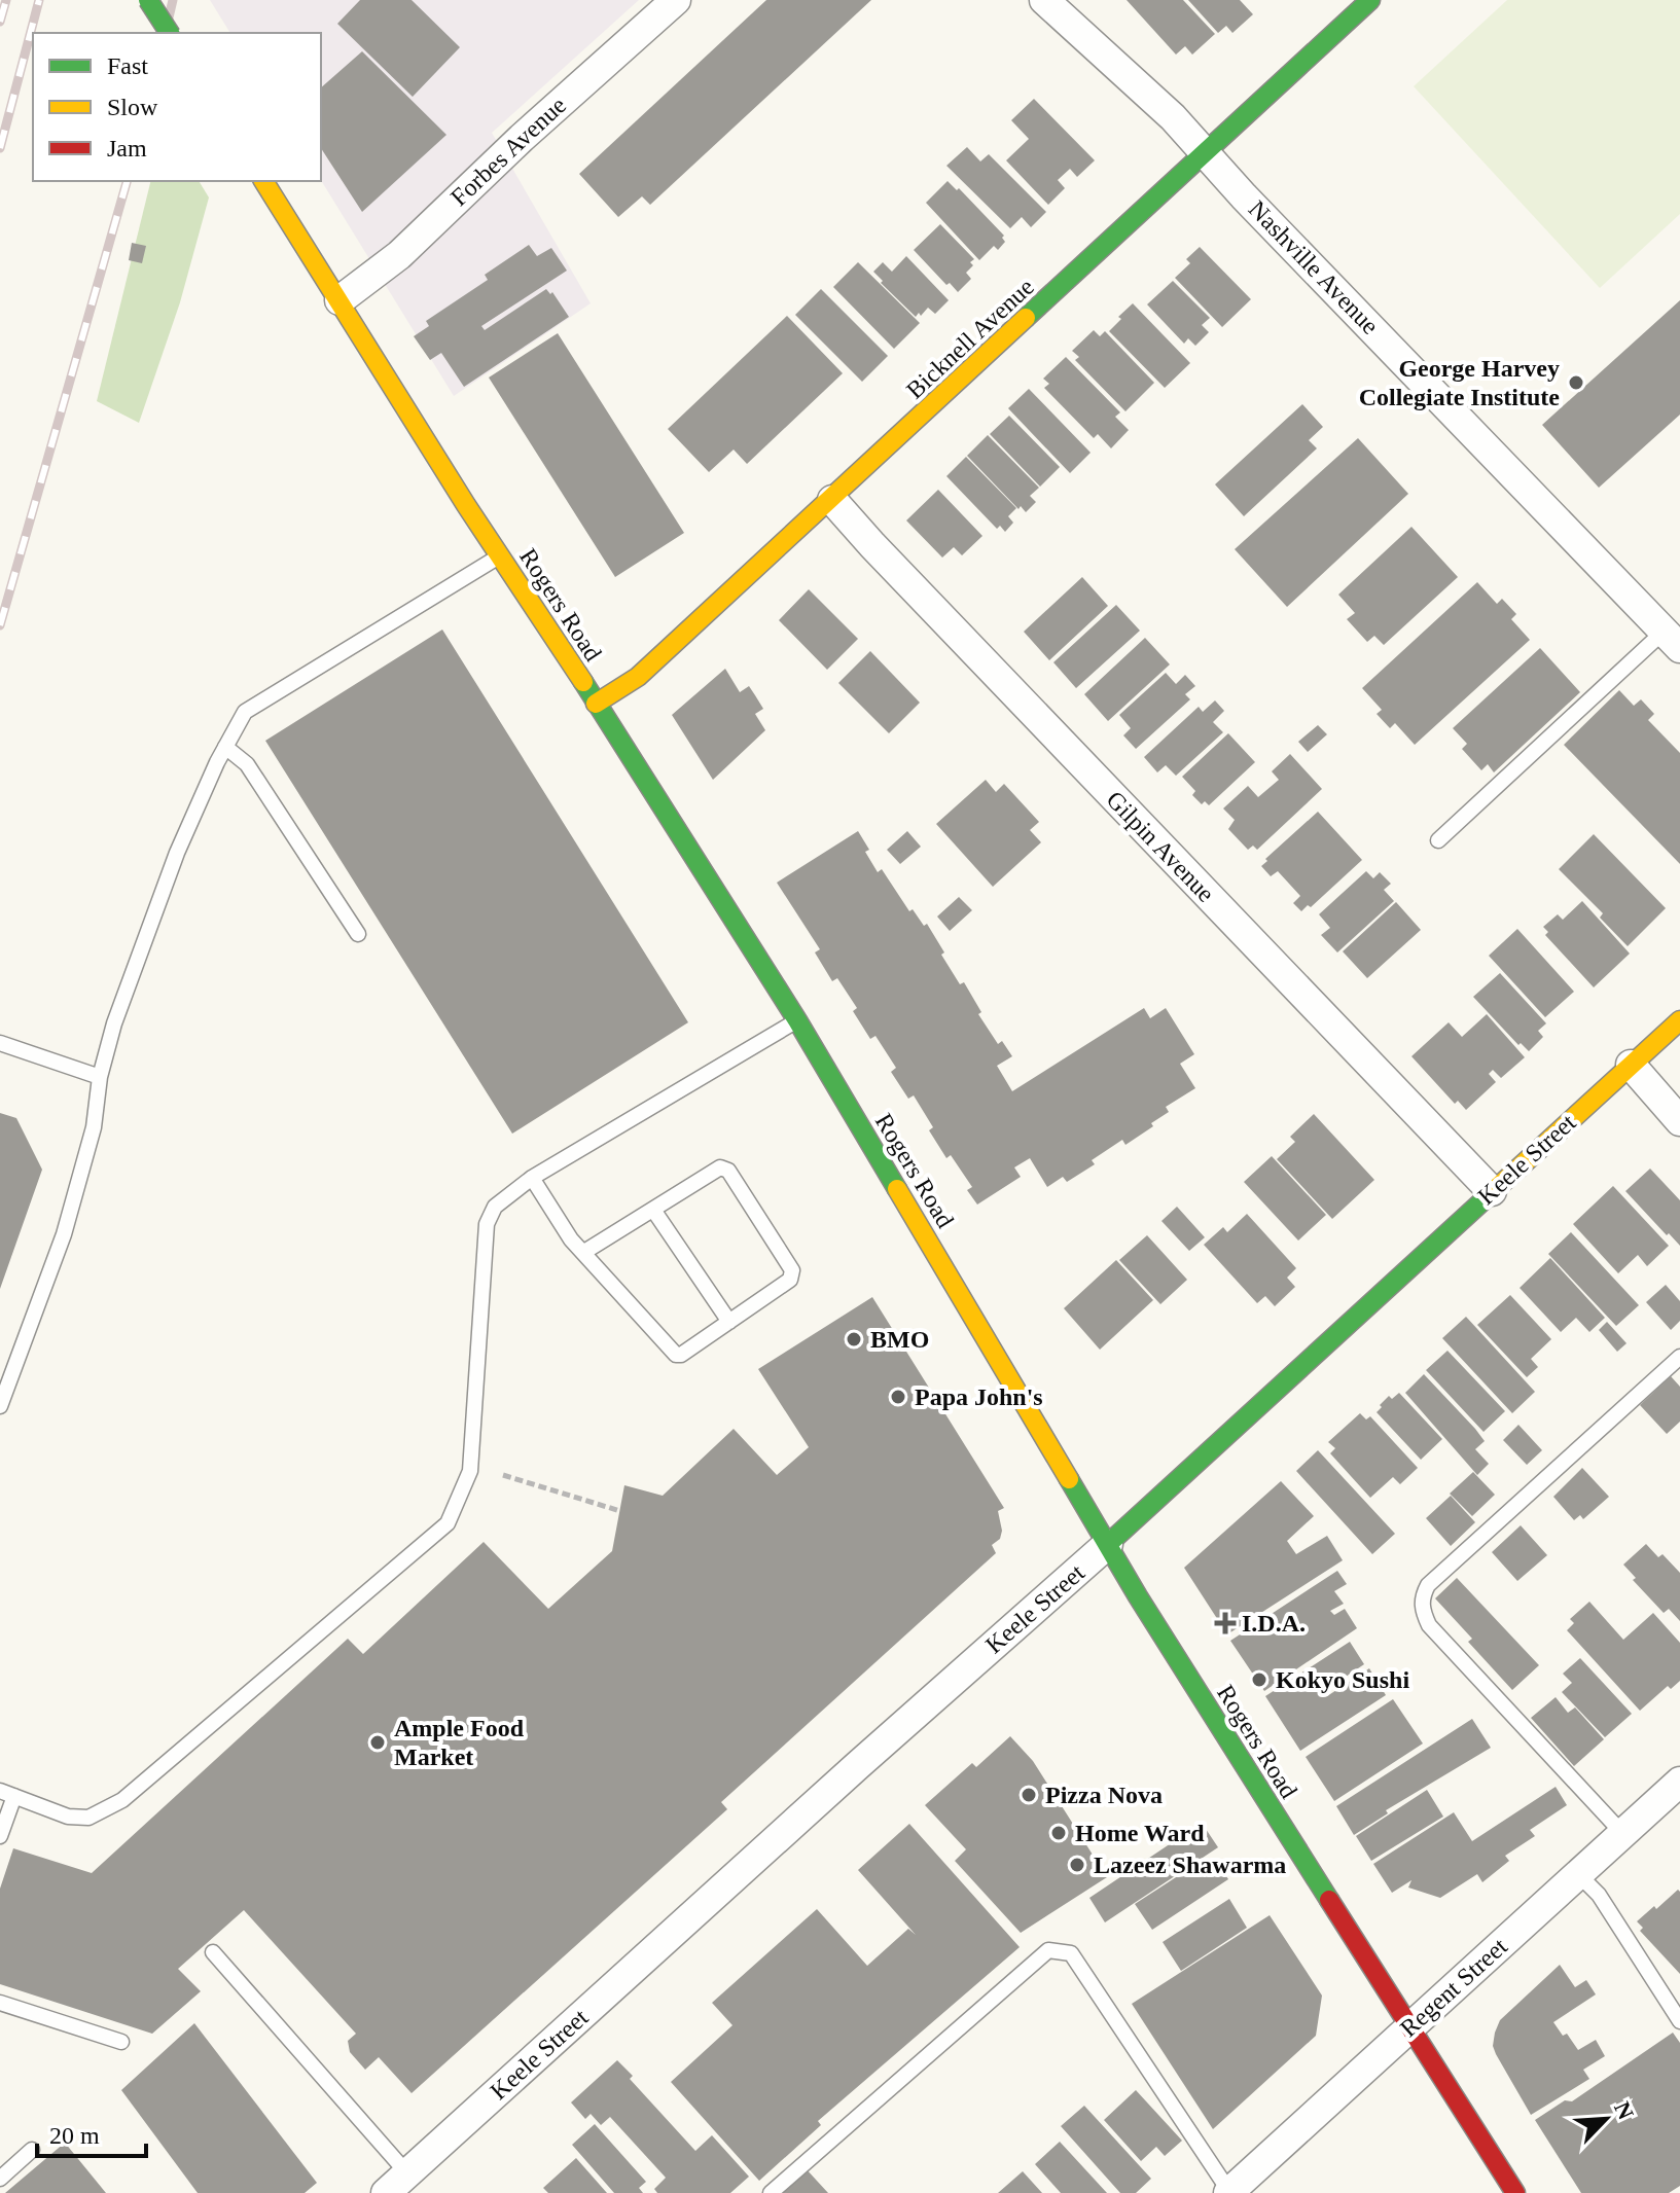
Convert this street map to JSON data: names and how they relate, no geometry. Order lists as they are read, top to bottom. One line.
{"streets":{"main road":["Bicknell Avenue","Rogers Road","Keele Street"],"street":["Forbes Avenue","Nashville Avenue","Gilpin Avenue","Regent Street"]},"crossings":[["Forbes Avenue","Rogers Road"],["Nashville Avenue","Bicknell Avenue"],["Bicknell Avenue","Rogers Road"],["Bicknell Avenue","Gilpin Avenue"],["Rogers Road","Keele Street"],["Rogers Road","Regent Street"],["Gilpin Avenue","Keele Street"]],"places":{"other":["George Harvey Collegiate Institute","BMO","Papa John's","Kokyo Sushi","Ample Food Market","Pizza Nova","Home Ward","Lazeez Shawarma"],"health":["I.D.A."]},"legend":["Fast","Slow","Jam"],"scale_bar":"20 m","north":"top right"}
